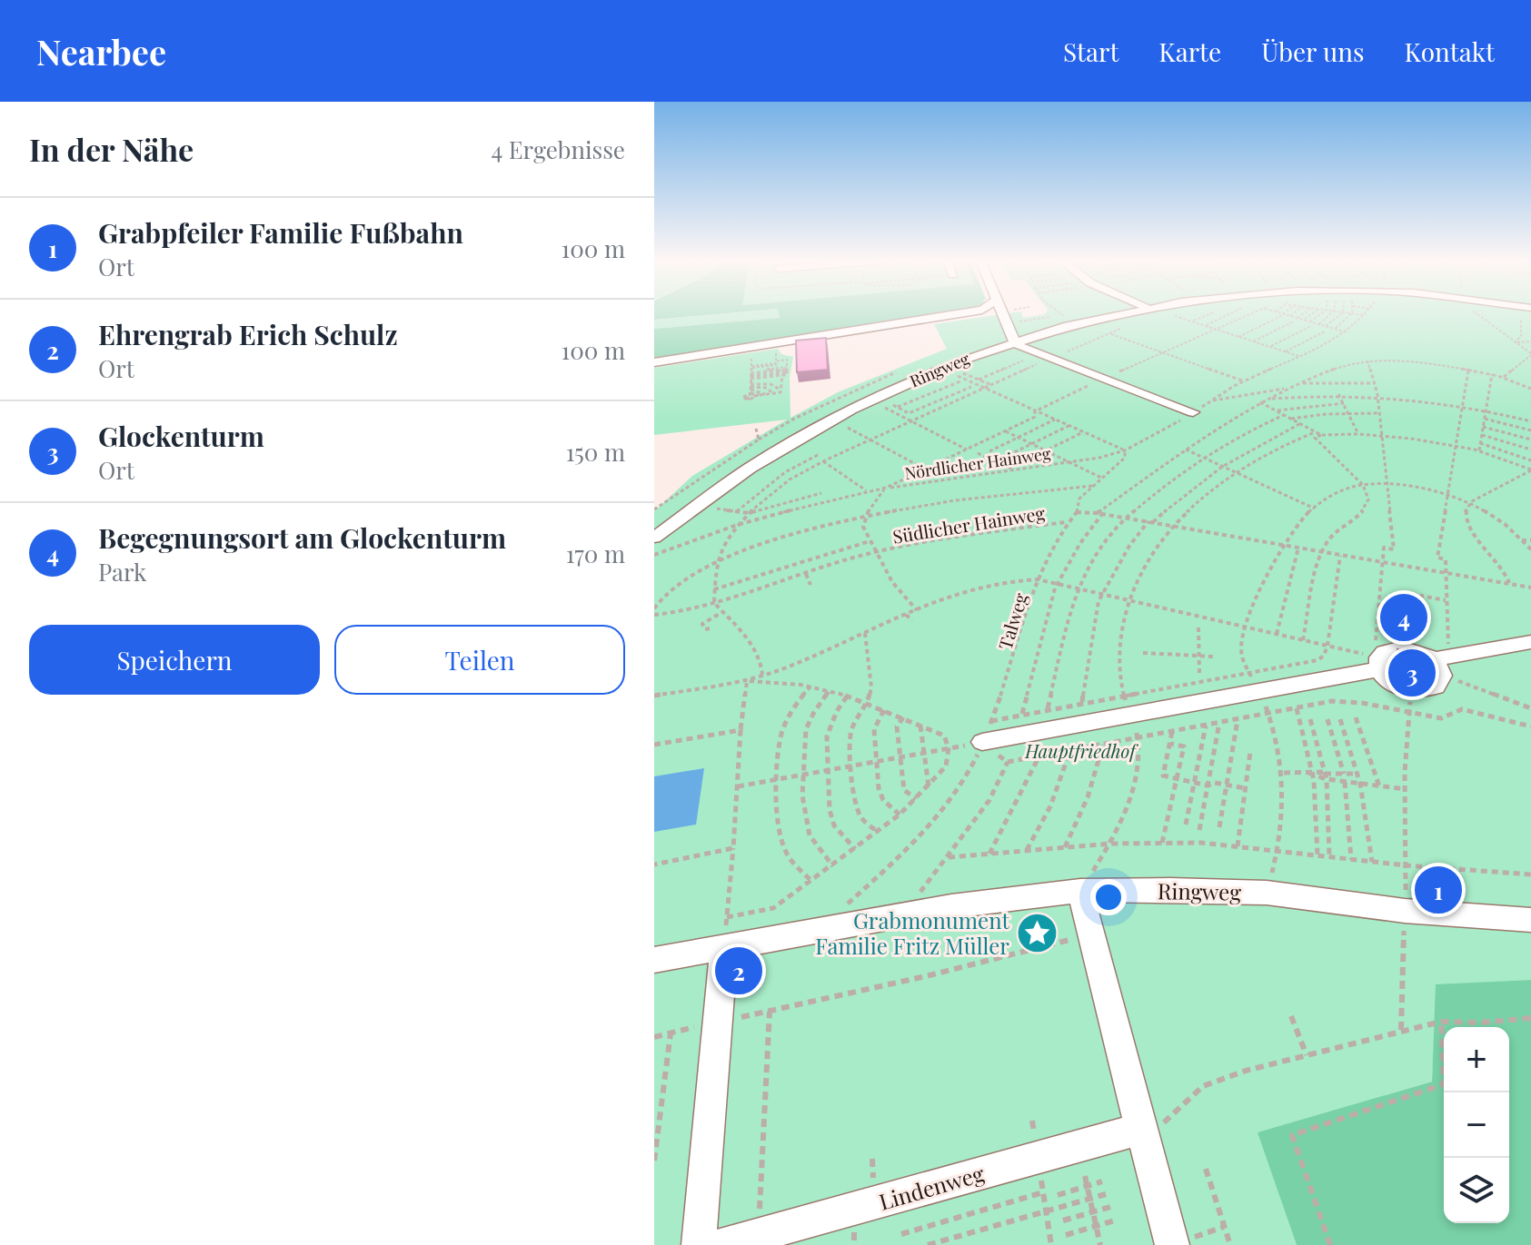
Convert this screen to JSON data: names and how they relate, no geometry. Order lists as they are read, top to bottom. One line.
{"streets":{"street":["Ringweg","Lindenweg"],"path":["Nördlicher Hainweg","Südlicher Hainweg","Talweg"]},"crossings":[["Ringweg","Talweg"],["Nördlicher Hainweg","Talweg"],["Südlicher Hainweg","Talweg"]],"parks":["Hauptfriedhof"],"places":{"place":["Grabmonument Familie Fritz Müller"]},"page":{"header":"Nearbee","nav":["Start","Karte","Über uns","Kontakt"],"heading":["In der Nähe","4 Ergebnisse"],"list":[{"mark":"1","name":"Grabpfeiler Familie Fußbahn","note":"Ort","value":"100 m"},{"mark":"2","name":"Ehrengrab Erich Schulz","note":"Ort","value":"100 m"},{"mark":"3","name":"Glockenturm","note":"Ort","value":"150 m"},{"mark":"4","name":"Begegnungsort am Glockenturm","note":"Park","value":"170 m"}],"pins":["4","3","1","2"],"buttons":["Speichern","Teilen"],"map_buttons":["+","−"]}}
